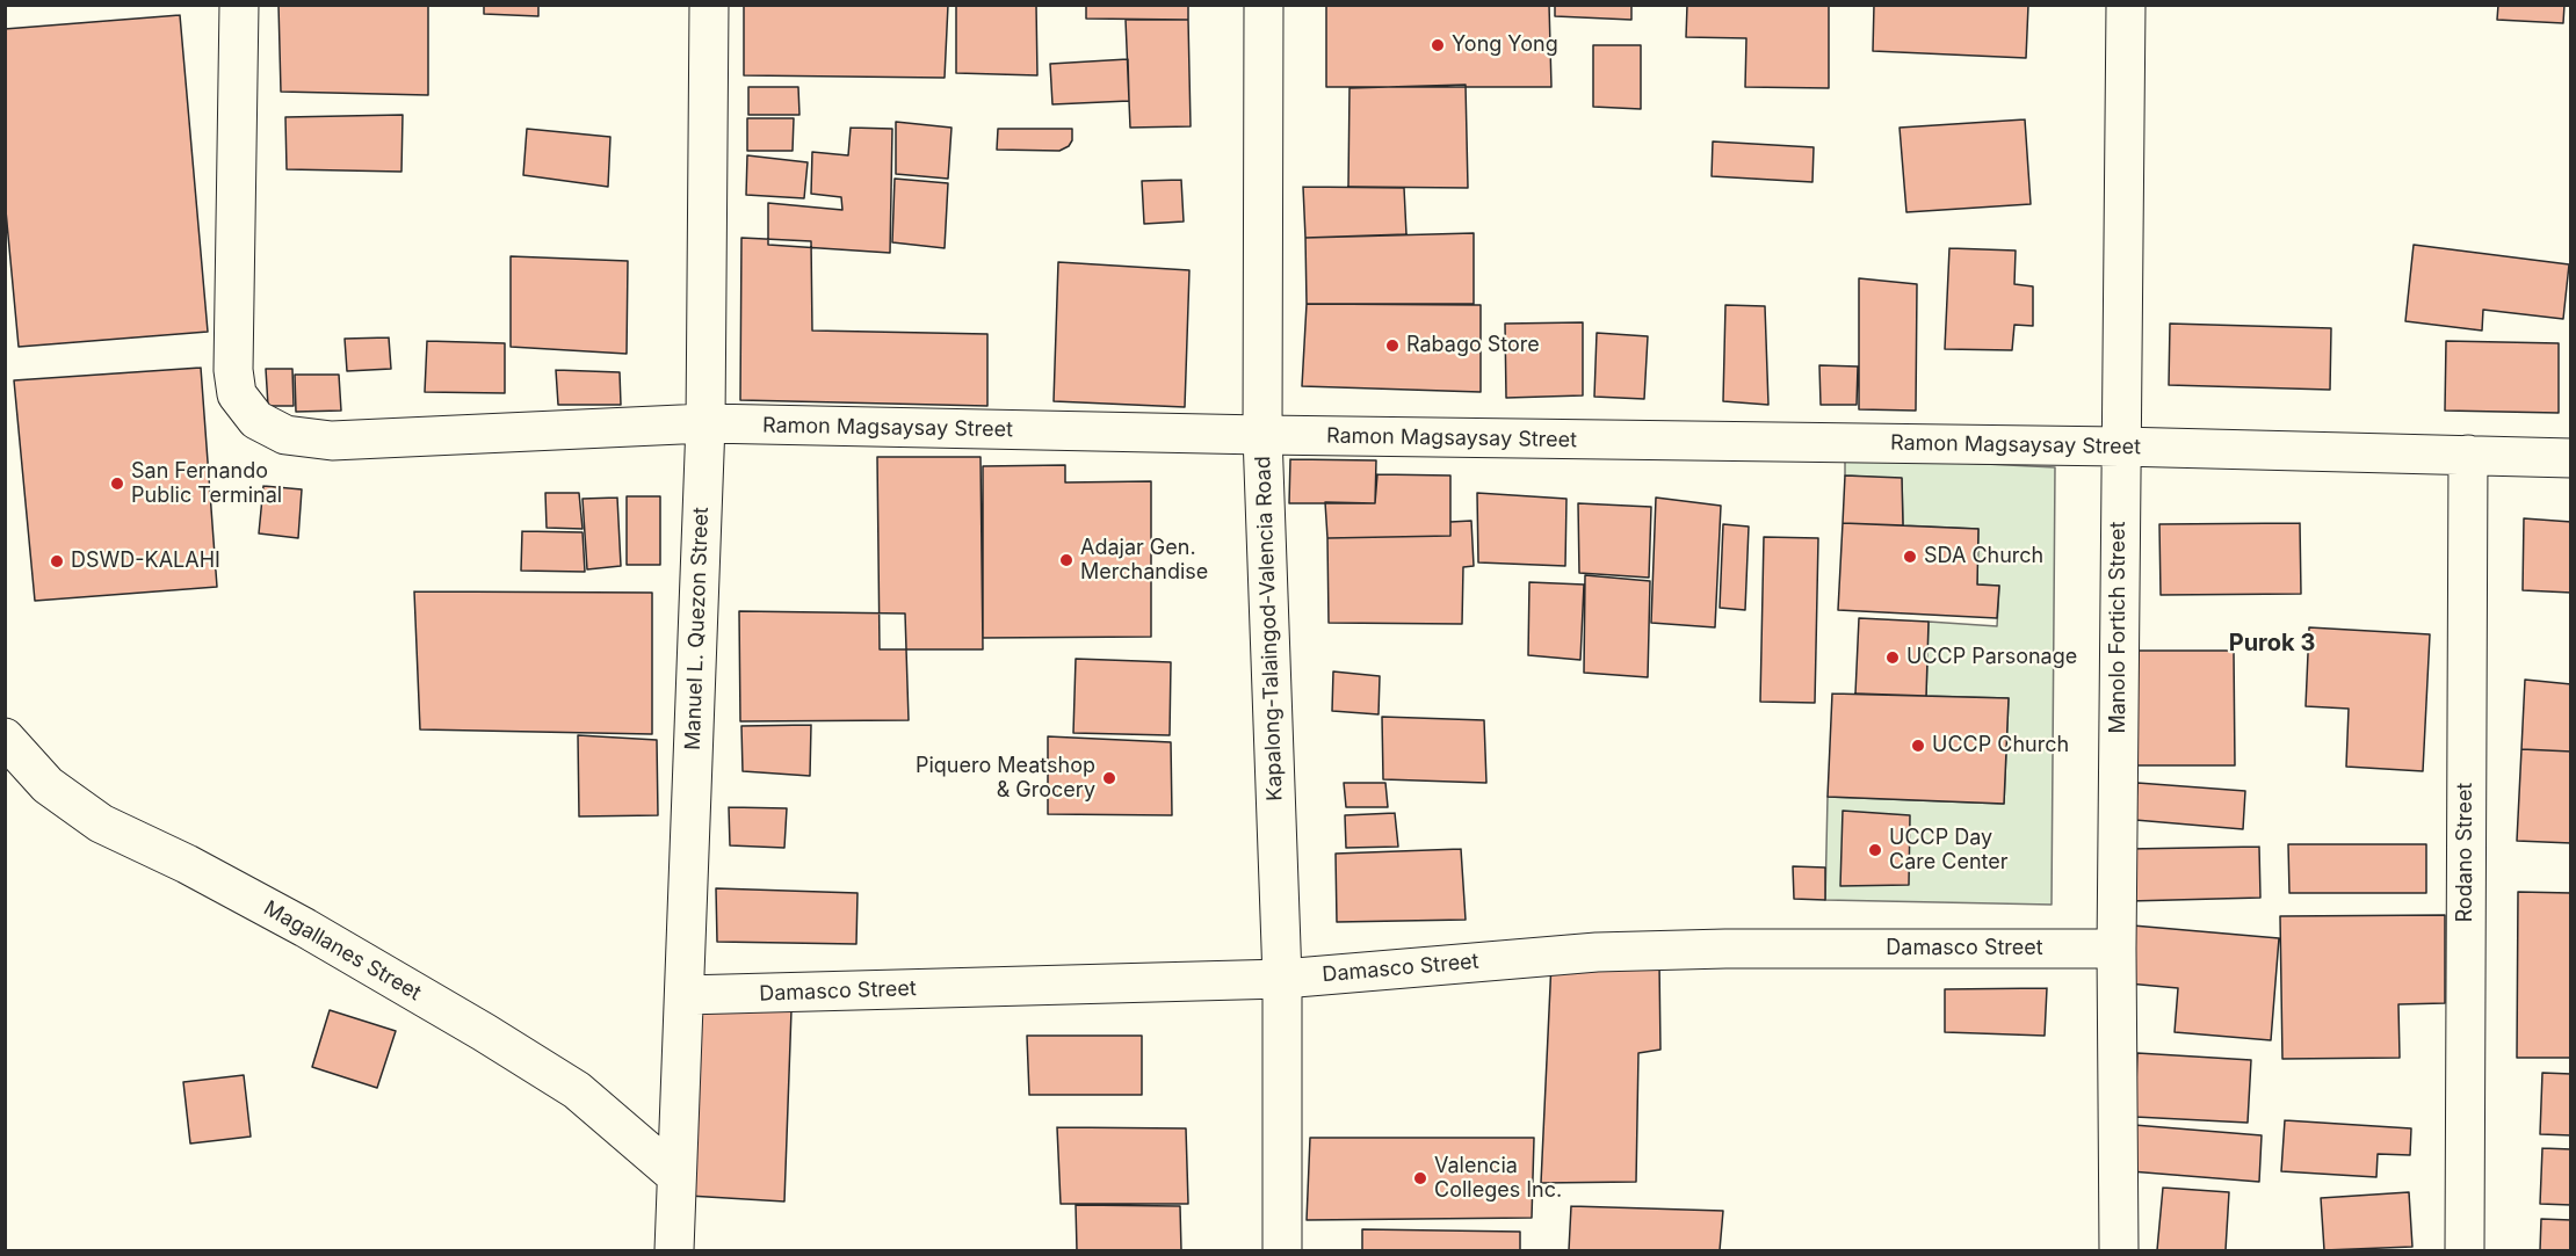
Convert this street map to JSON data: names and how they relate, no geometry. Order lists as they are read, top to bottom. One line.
{"streets":{"main road":["Ramon Magsaysay Street","Manolo Fortich Street","Manuel L. Quezon Street","Kapalong-Talaingod-Valencia Road","Rodano Street","Damasco Street","Magallanes Street"]},"crossings":[["Ramon Magsaysay Street","Manolo Fortich Street"],["Ramon Magsaysay Street","Manuel L. Quezon Street"],["Ramon Magsaysay Street","Kapalong-Talaingod-Valencia Road"],["Ramon Magsaysay Street","Rodano Street"],["Manolo Fortich Street","Damasco Street"],["Manuel L. Quezon Street","Damasco Street"],["Manuel L. Quezon Street","Magallanes Street"],["Kapalong-Talaingod-Valencia Road","Damasco Street"]],"districts":["Purok 3"],"places":["Yong Yong","Rabago Store","San Fernando Public Terminal","SDA Church","Adajar Gen. Merchandise","DSWD-KALAHI","UCCP Parsonage","UCCP Church","Piquero Meatshop & Grocery","UCCP Day Care Center","Valencia Colleges Inc."]}
